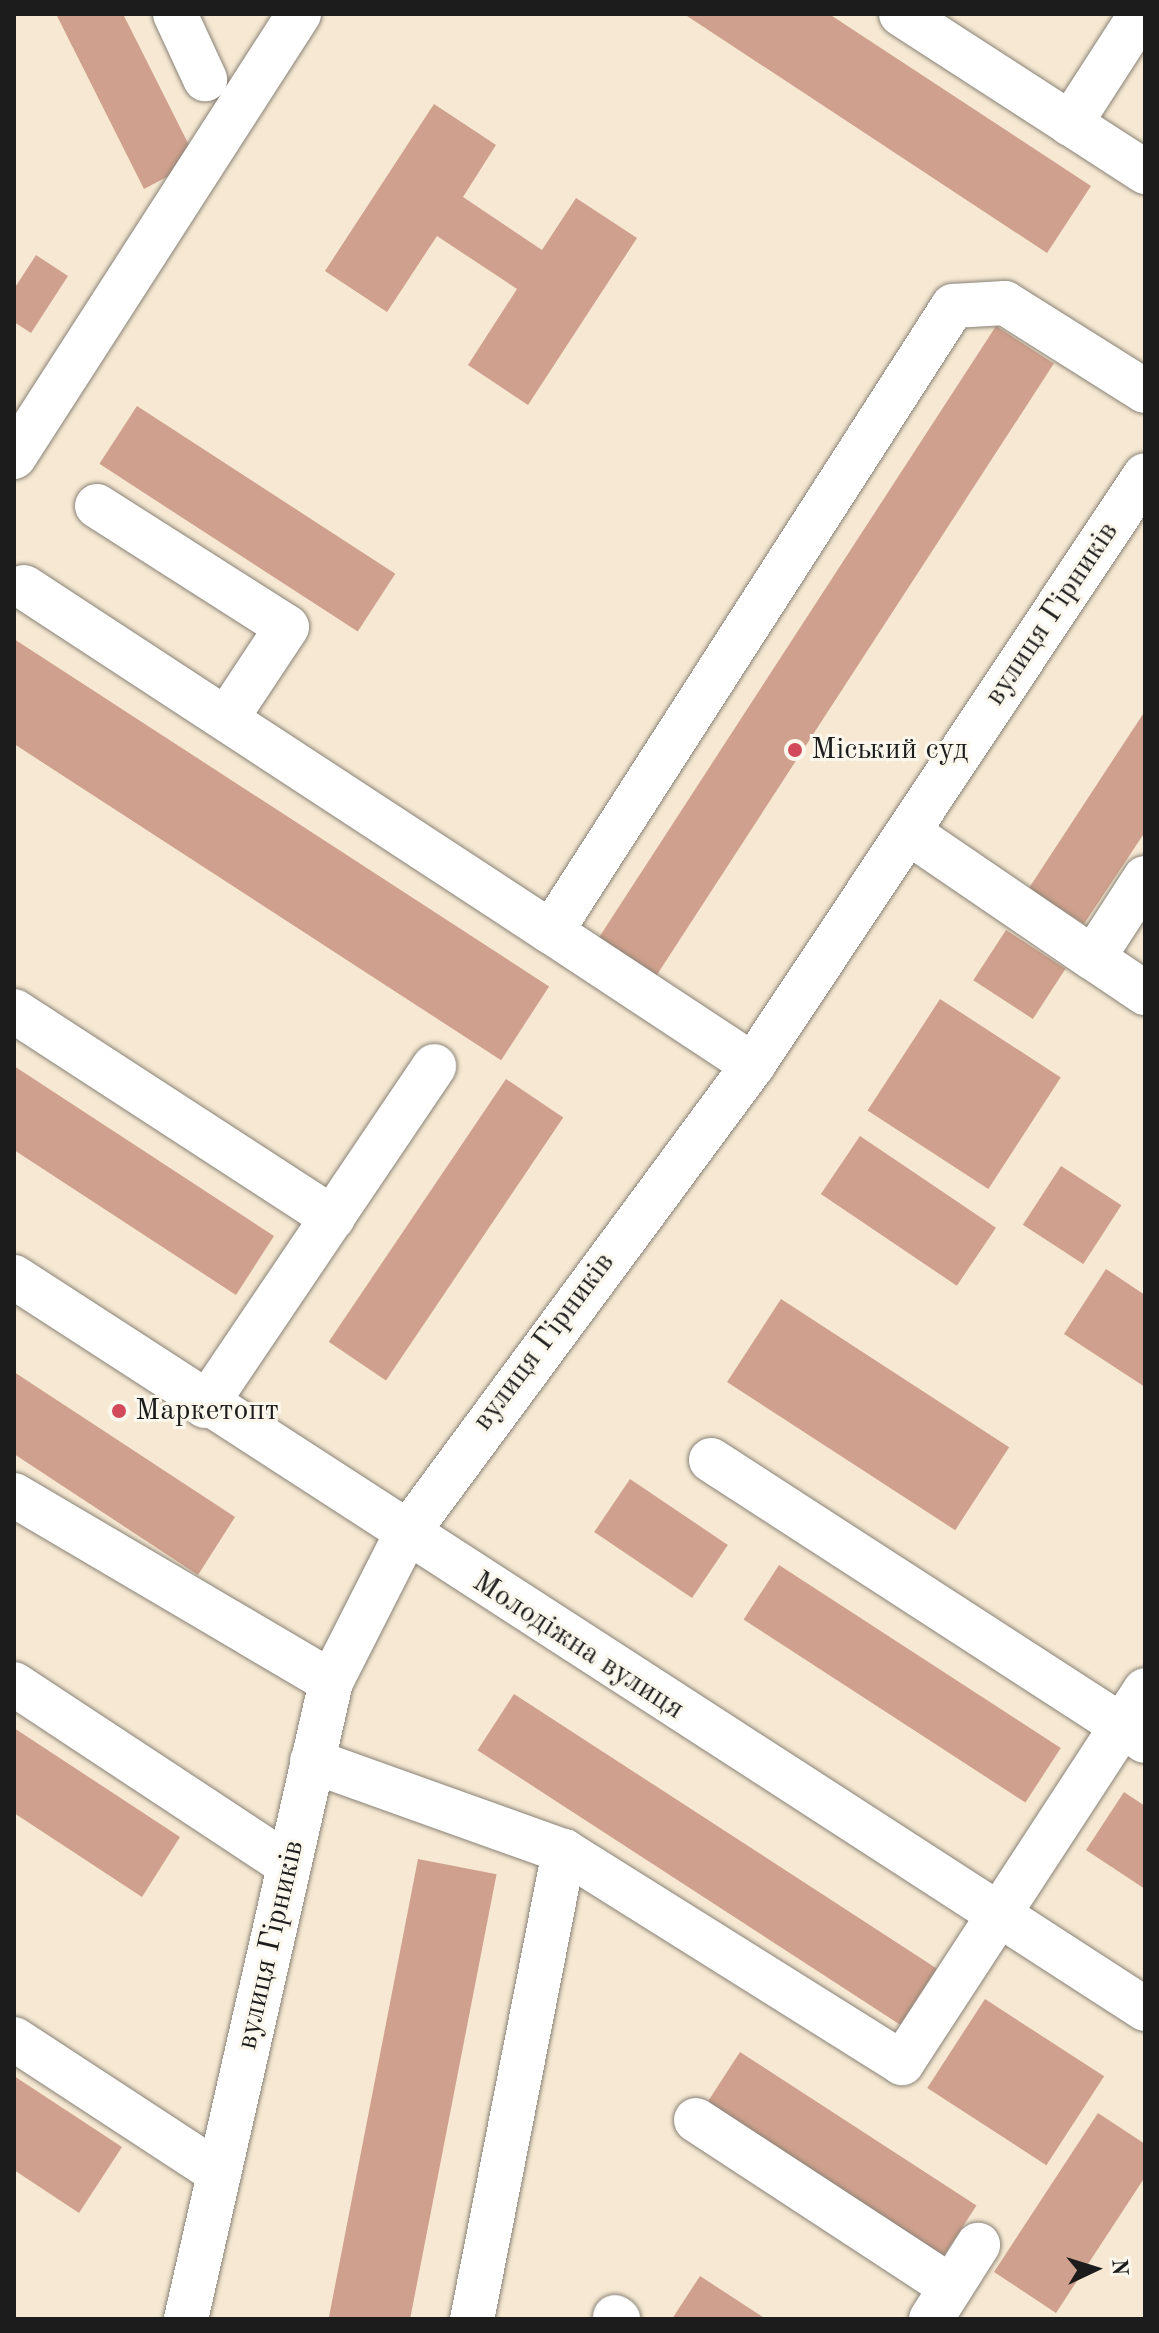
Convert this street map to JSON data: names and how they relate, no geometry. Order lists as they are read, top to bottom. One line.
{"streets":{"street":["вулиця Гірників","Молодіжна вулиця"]},"crossings":[["вулиця Гірників","Молодіжна вулиця"]],"places":["Міський суд","Маркетопт"],"north":"right"}
